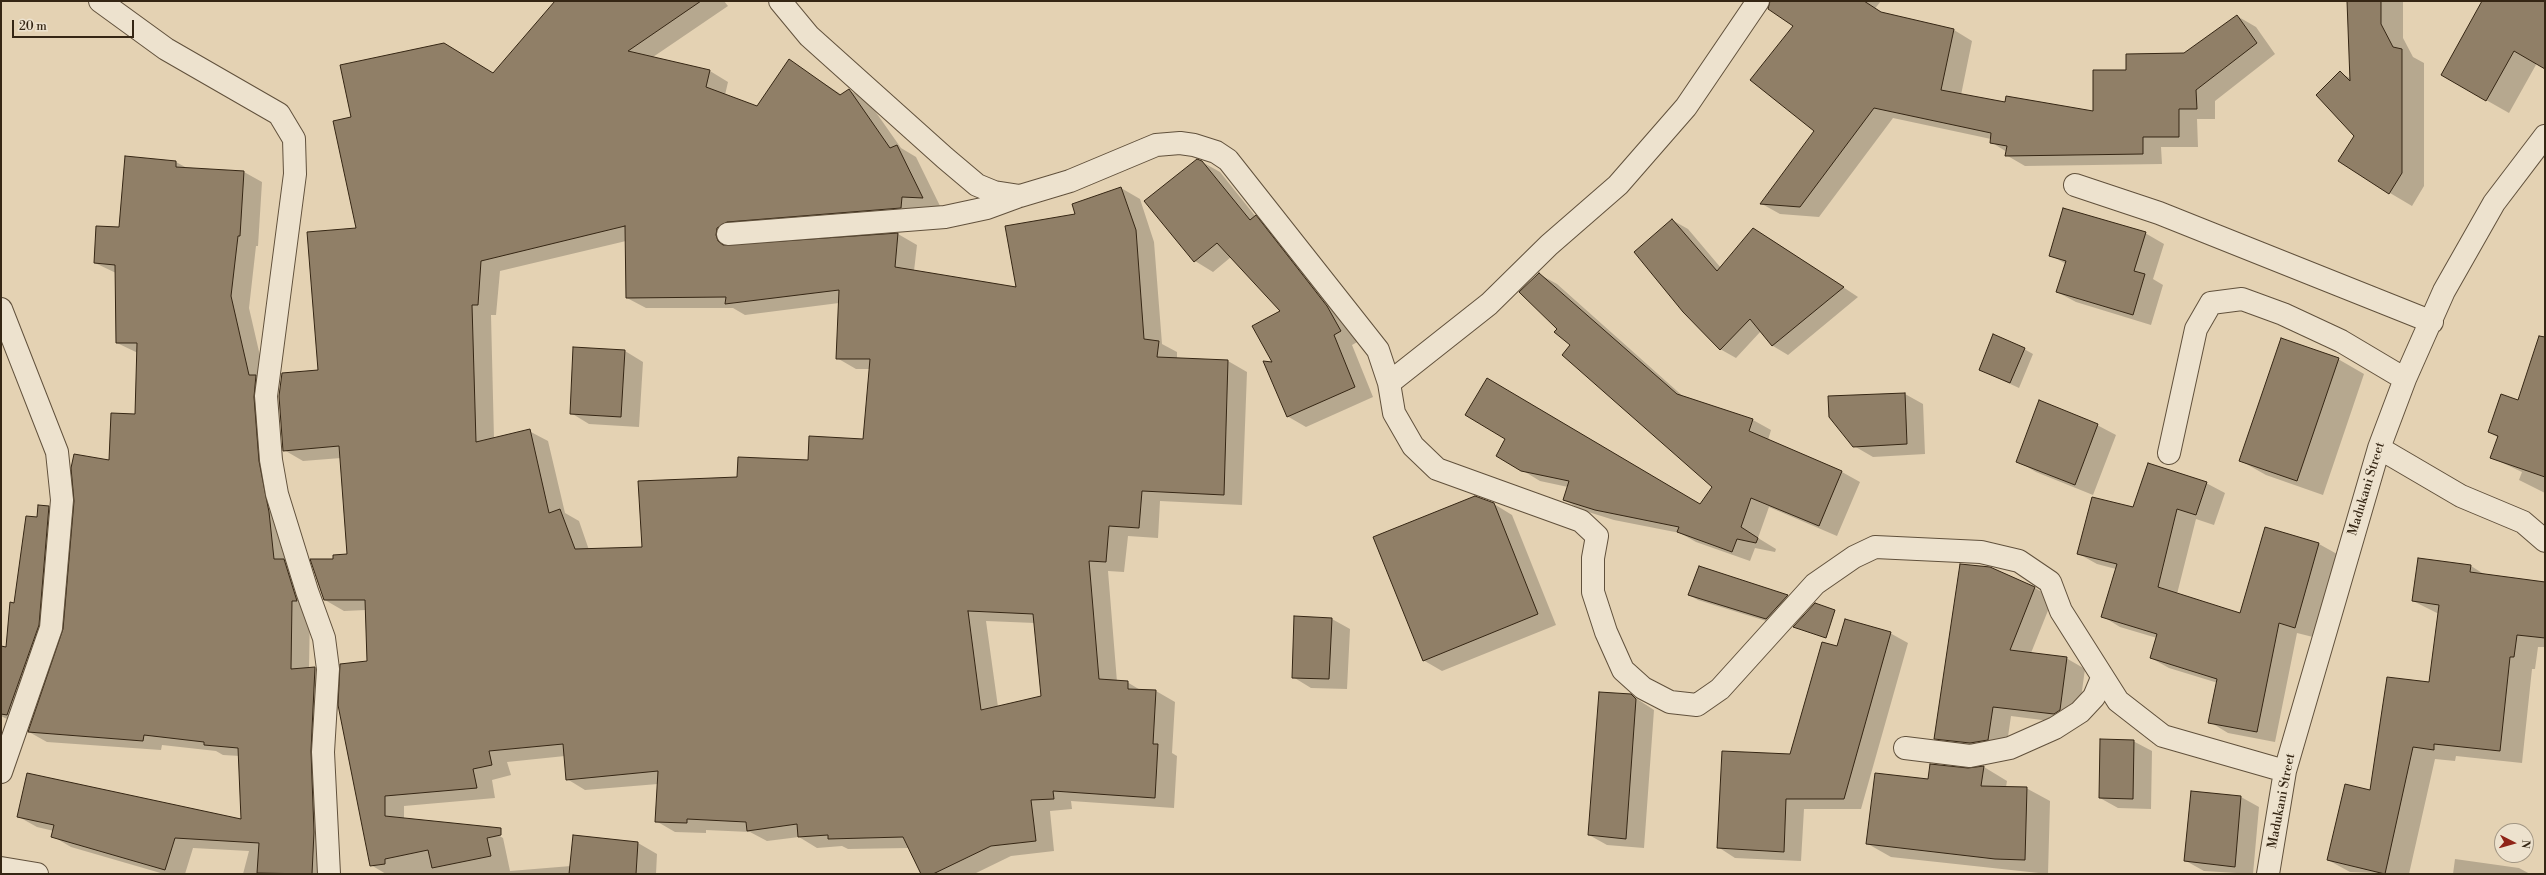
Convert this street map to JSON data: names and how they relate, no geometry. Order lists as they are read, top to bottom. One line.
{"streets":{"street":["Madukani Street"]},"scale_bar":"20 m","north":"right"}
